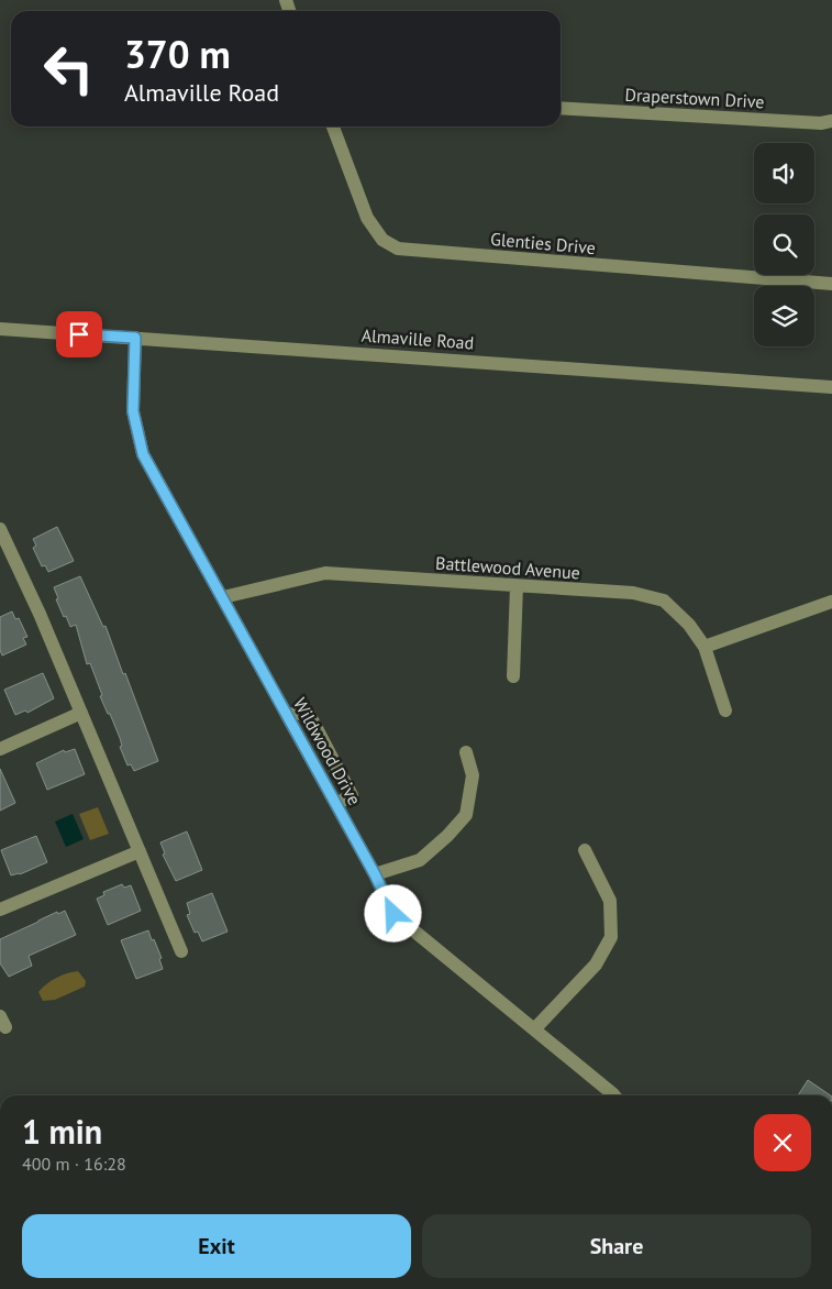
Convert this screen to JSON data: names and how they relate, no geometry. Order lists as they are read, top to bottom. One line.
{"streets":{"street":["Draperstown Drive","Glenties Drive","Almaville Road","Battlewood Avenue","Wildwood Drive"]},"crossings":[["Almaville Road","Wildwood Drive"],["Battlewood Avenue","Wildwood Drive"]],"page":{"turn":["370 m","Almaville Road"],"heading":["1 min","400 m · 16:28"],"buttons":["Exit","Share"]}}
